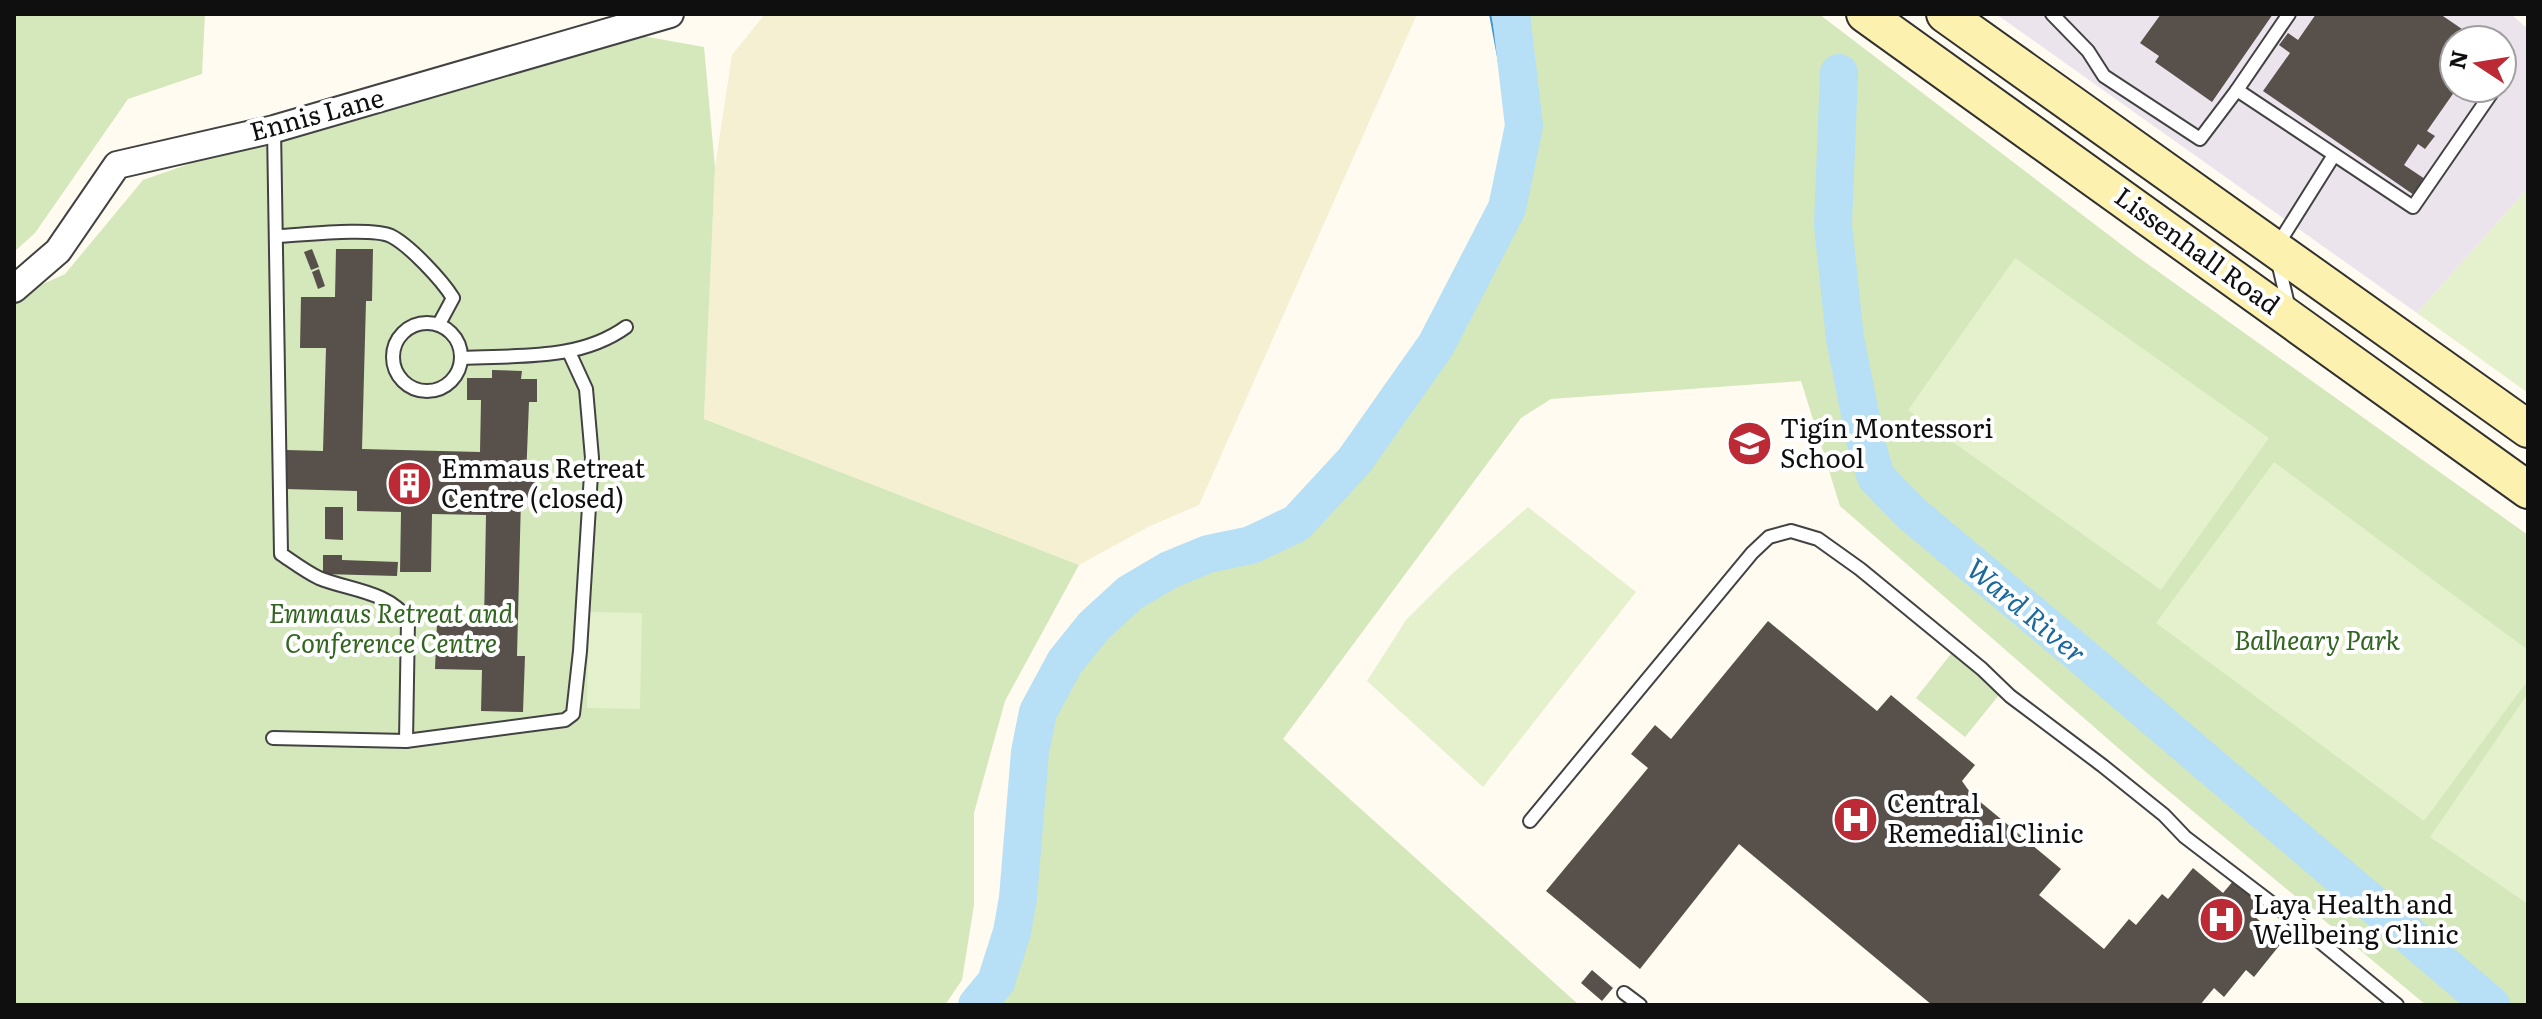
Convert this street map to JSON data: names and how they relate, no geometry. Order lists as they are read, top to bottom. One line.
{"streets":{"main road":["Lissenhall Road"],"street":["Ennis Lane"]},"water":["Ward River"],"parks":["Emmaus Retreat and Conference Centre","Balheary Park"],"places":{"school or university":["Tigín Montessori School"],"building":["Emmaus Retreat Centre (closed)"],"hospital":["Central Remedial Clinic","Laya Health and Wellbeing Clinic"]},"north":"left"}
